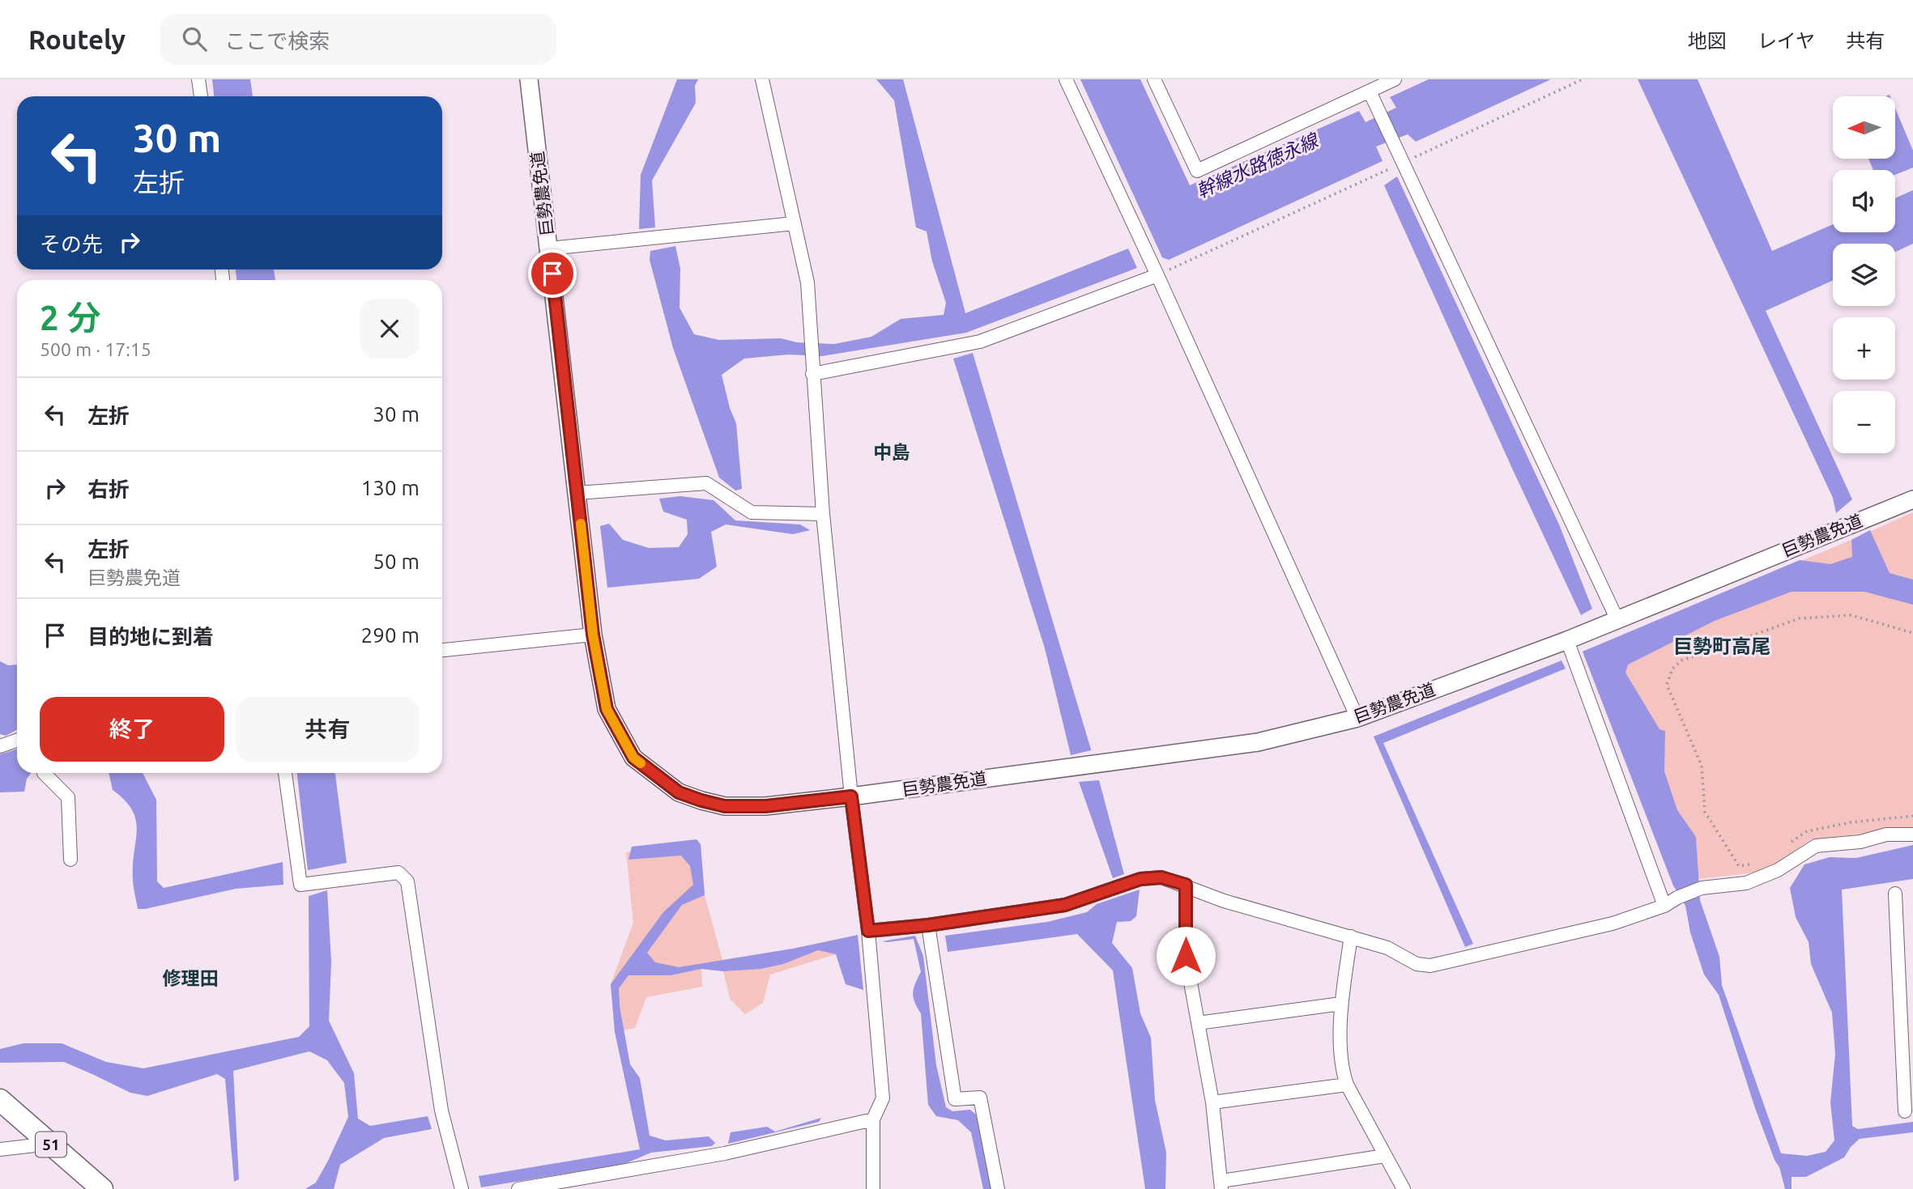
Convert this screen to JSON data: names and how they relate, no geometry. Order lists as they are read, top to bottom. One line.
{"streets":{"main road":["51"],"street":["巨勢農免道"]},"districts":["中島","巨勢町高尾","修理田"],"water":["幹線水路徳永線"],"north":"left","page":{"header":"Routely","search":"ここで検索","nav":["地図","レイヤ","共有"],"map_buttons":["+","−"],"turn":["30 m","左折"],"then":"その先","heading":["2 分","500 m · 17:15"],"list":[{"name":"左折","value":"30 m"},{"name":"右折","value":"130 m"},{"name":"左折","note":"巨勢農免道","value":"50 m"},{"name":"目的地に到着","value":"290 m"}],"buttons":["終了","共有"]}}
